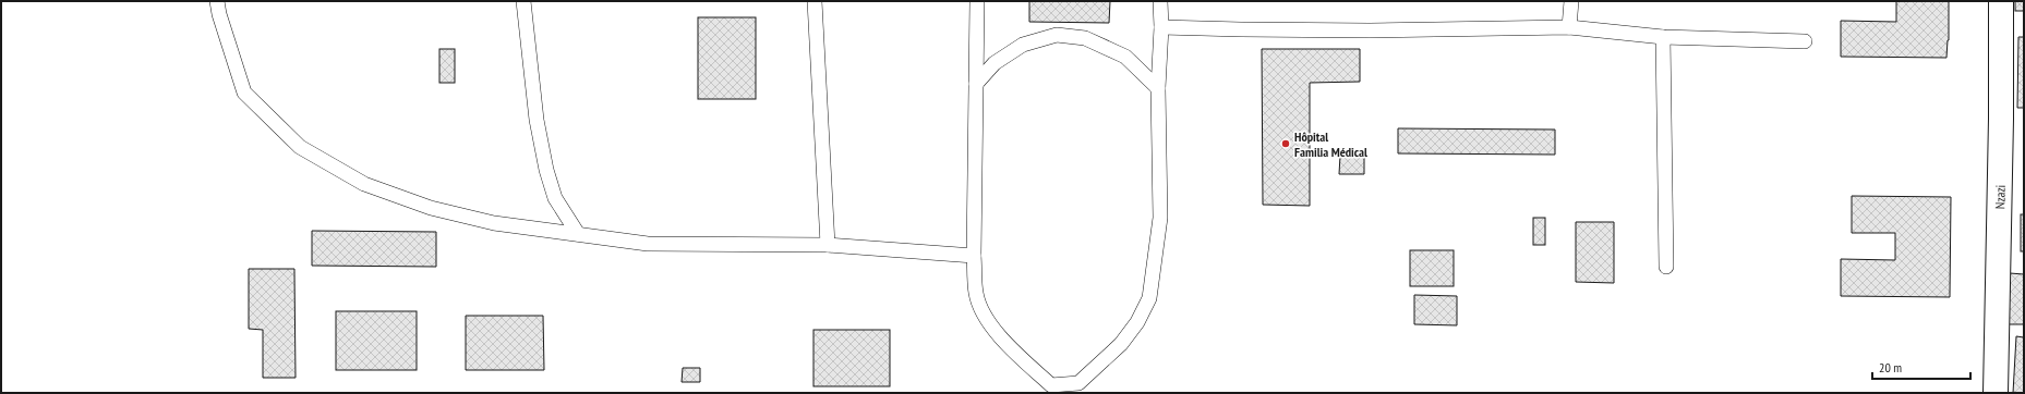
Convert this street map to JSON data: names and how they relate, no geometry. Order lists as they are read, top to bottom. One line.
{"streets":{"street":["Nzazi"]},"places":["Hôpital Familia Médical"],"scale_bar":"20 m"}
